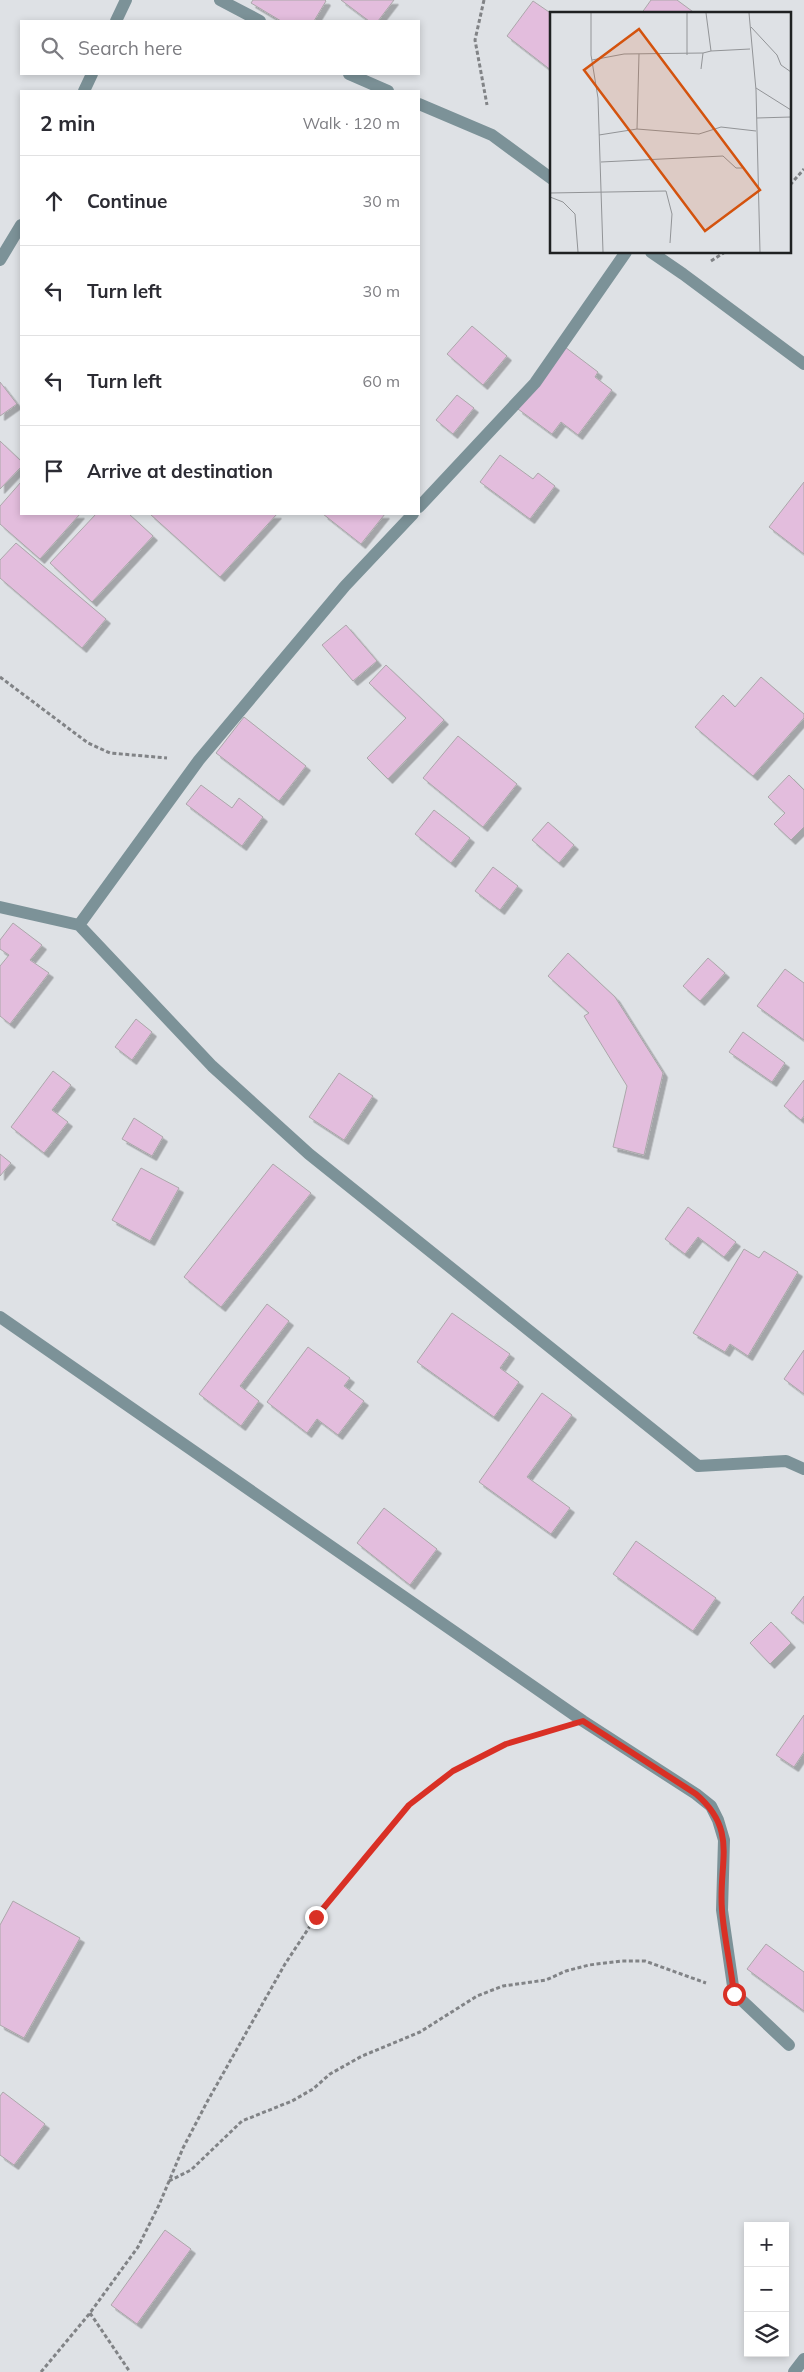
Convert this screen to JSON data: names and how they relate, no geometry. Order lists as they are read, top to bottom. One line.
{"page":{"search":"Search here","heading":["2 min","Walk · 120 m"],"list":[["Continue","30 m"],["Turn left","30 m"],["Turn left","60 m"],"Arrive at destination"],"map_buttons":["+","−"]}}
